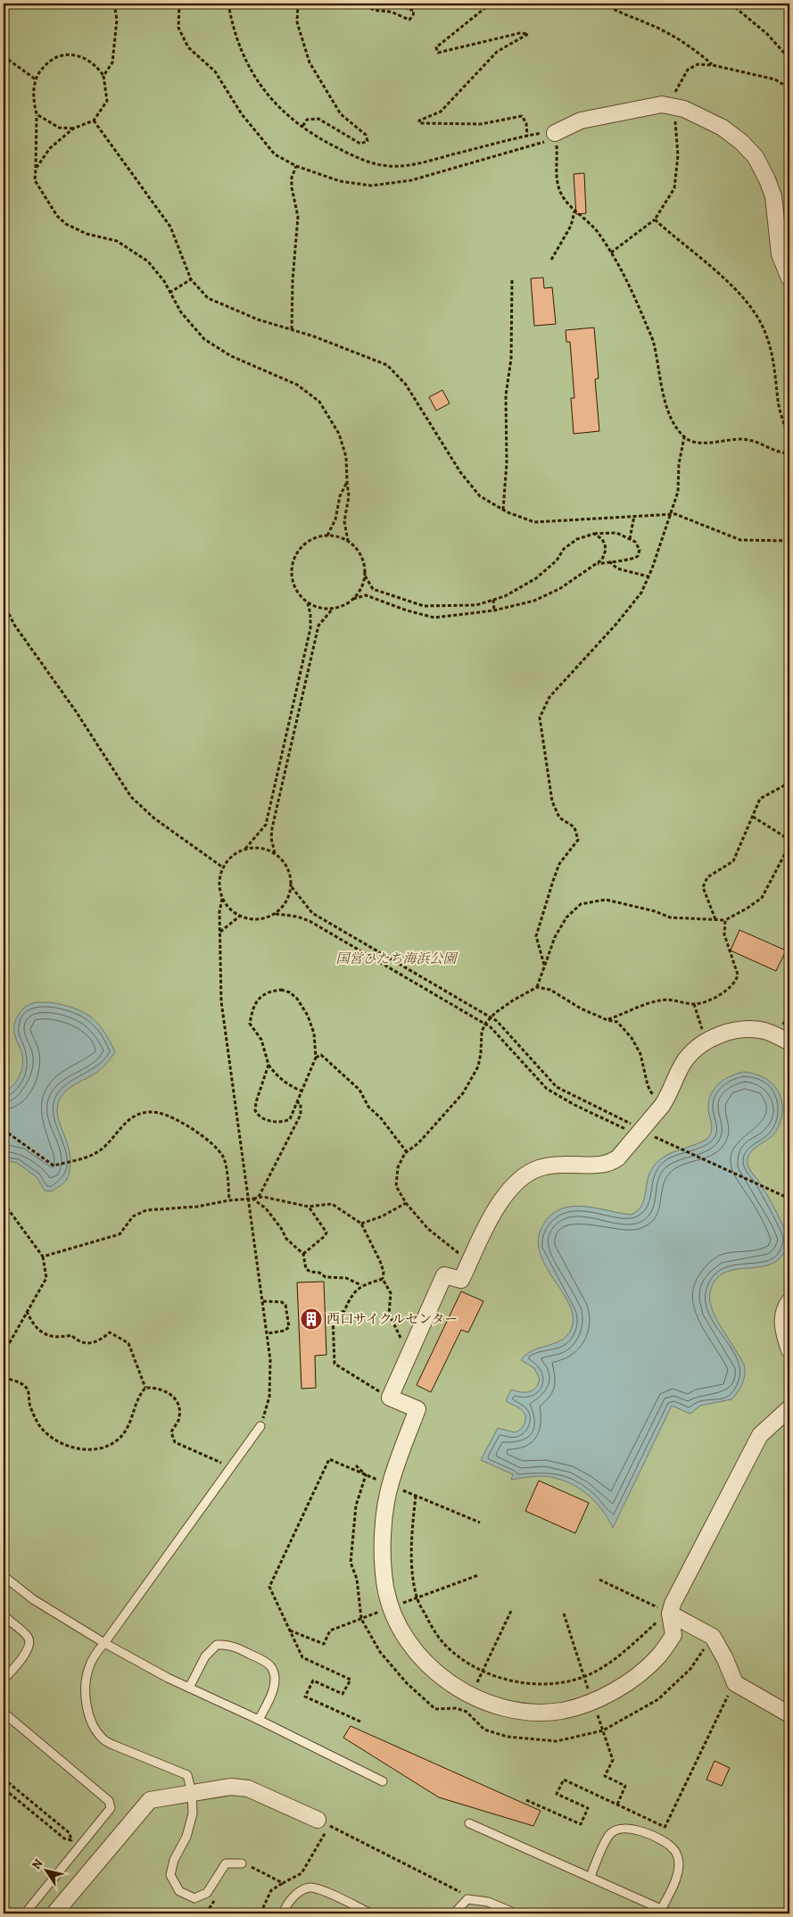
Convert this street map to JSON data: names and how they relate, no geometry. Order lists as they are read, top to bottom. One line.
{"parks":["国営ひたち海浜公園"],"places":{"building":["西口サイクルセンター"]},"north":"top left"}
